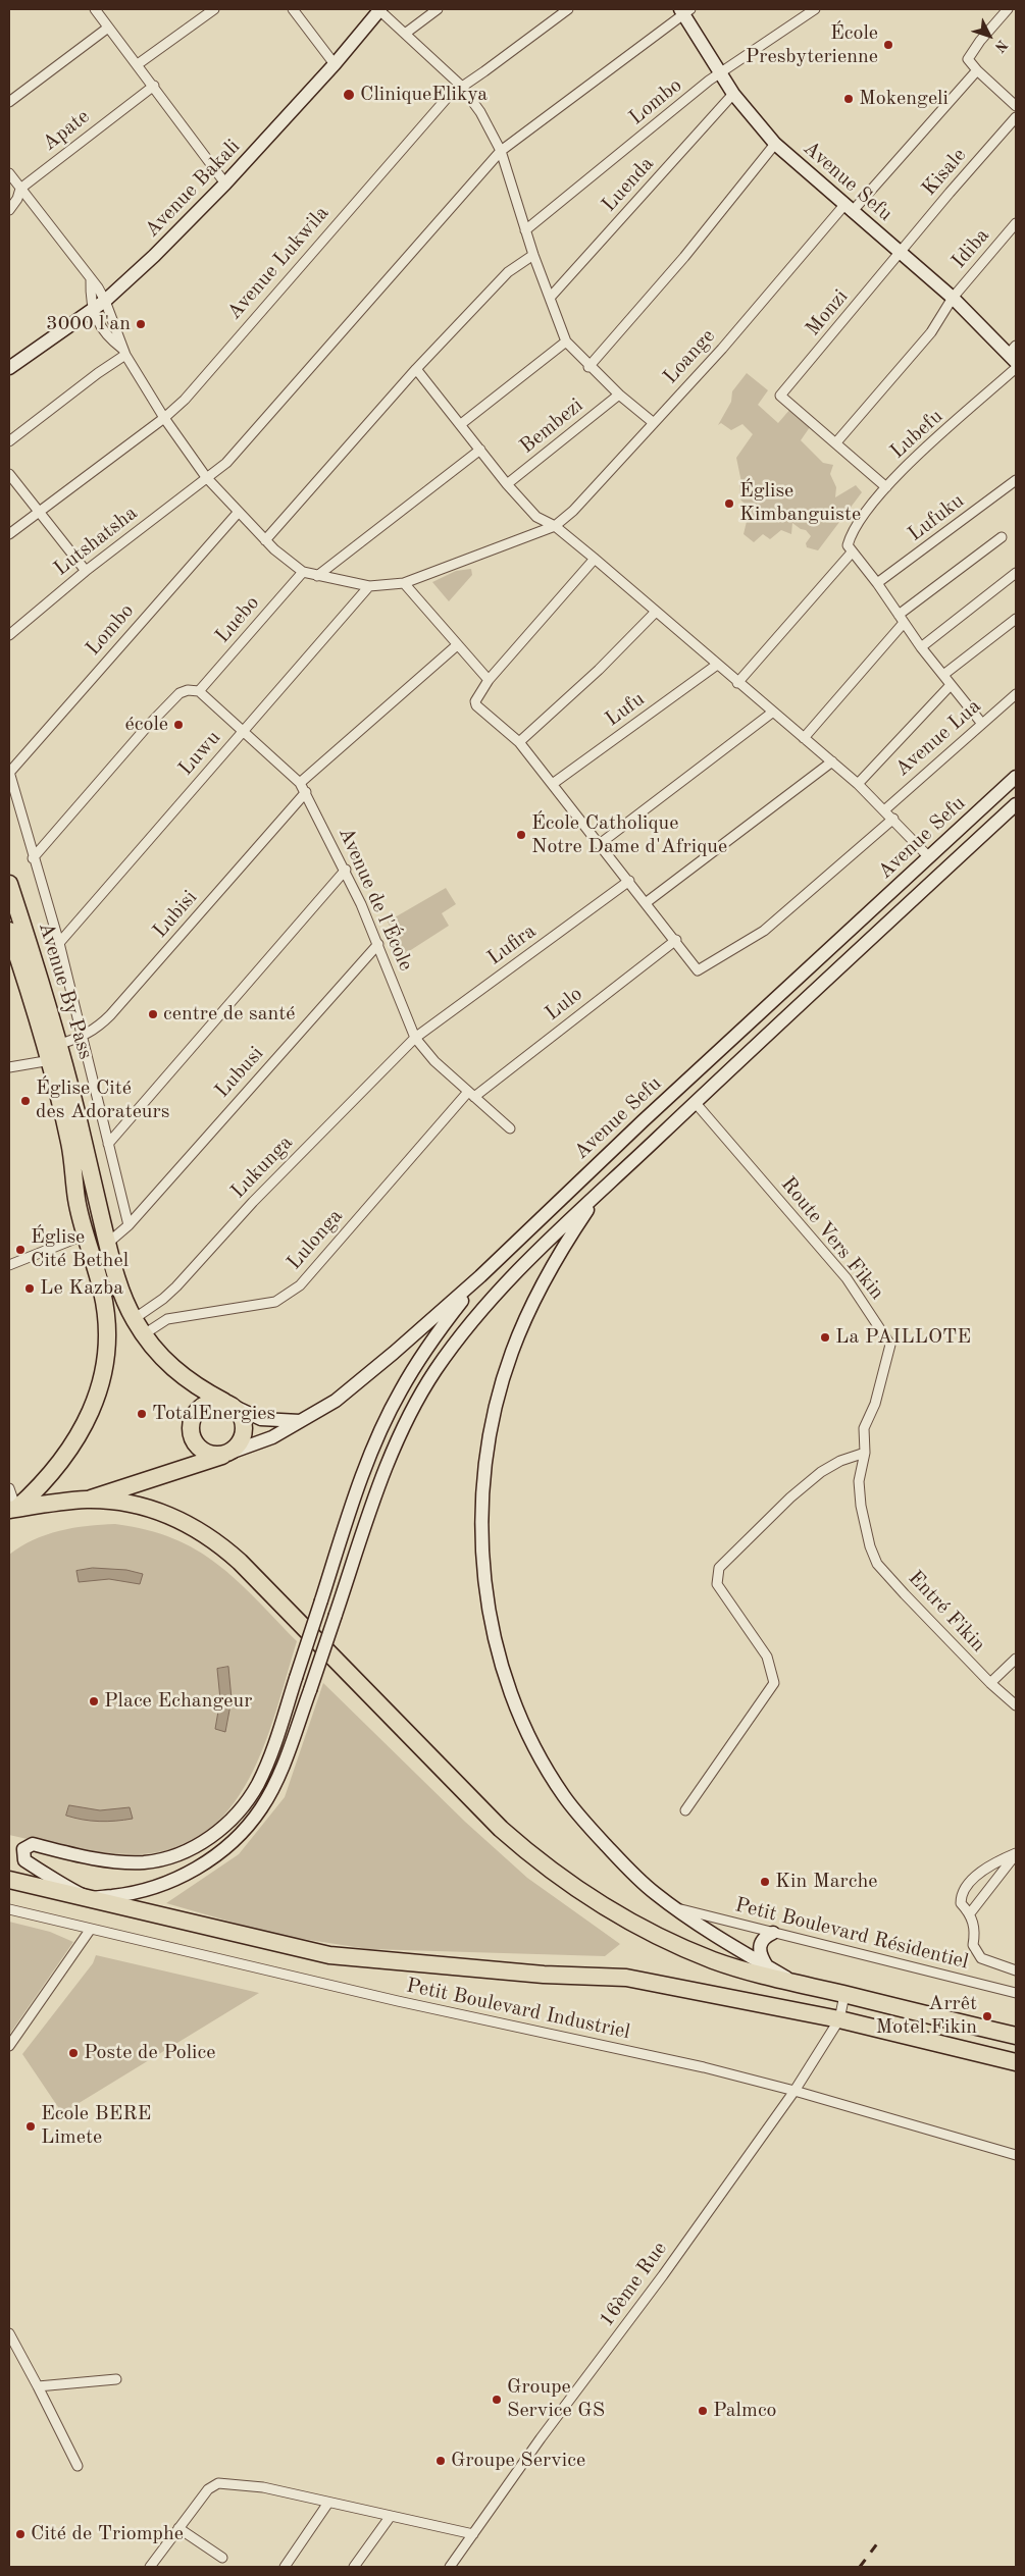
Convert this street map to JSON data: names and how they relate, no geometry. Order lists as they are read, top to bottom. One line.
{"streets":{"highway":["Avenue By Pass"],"main road":["Avenue Sefu","Avenue Bakali"],"street":["Lombo","Apate","Kisale","Luenda","Idiba","Avenue Lukwila","Monzi","Loange","Bembezi","Lubefu","Lufuku","Lutshatsha","Luebo","Lufu","Avenue Lua","Luwu","Avenue de l'École","Lubisi","Lufira","Lulo","Lubusi","Lukunga","Route Vers Fikin","Lulonga","Entré Fikin","Petit Boulevard Résidentiel","Petit Boulevard Industriel","16ème Rue"]},"crossings":[["Lombo","Avenue Sefu"],["Kisale","Avenue Sefu"],["Kisale","Monzi"],["Avenue Sefu","Luenda"],["Avenue Sefu","Idiba"],["Avenue Sefu","Monzi"],["Avenue Sefu","Loange"],["Avenue Sefu","Lutshatsha"],["Avenue Sefu","Avenue By Pass"],["Avenue Sefu","Route Vers Fikin"],["Idiba","Monzi"],["Loange","Luebo"],["Loange","Luwu"],["Luebo","Avenue de l'École"],["Luwu","Avenue de l'École"],["Avenue de l'École","Lubisi"],["Avenue de l'École","Lufira"],["Avenue de l'École","Lulo"],["Avenue de l'École","Lubusi"],["Avenue de l'École","Lukunga"],["Avenue de l'École","Lulonga"],["Lubisi","Avenue By Pass"],["Lufira","Lukunga"],["Avenue By Pass","Lubusi"],["Avenue By Pass","Lukunga"],["Avenue By Pass","Lulonga"],["Lulo","Lulonga"],["Route Vers Fikin","Entré Fikin"],["Petit Boulevard Industriel","16ème Rue"]],"places":["École Presbyterienne","CliniqueElikya","Mokengeli","3000 l'an","Église Kimbanguiste","école","École Catholique Notre Dame d'Afrique","centre de santé","Église Cité des Adorateurs","Église Cité Bethel","Le Kazba","La PAILLOTE","TotalEnergies","Place Echangeur","Kin Marche","Arrêt Motel Fikin","Poste de Police","Ecole BERE Limete","Groupe Service GS","Palmco","Groupe Service","Cité de Triomphe"],"north":"bottom right"}
